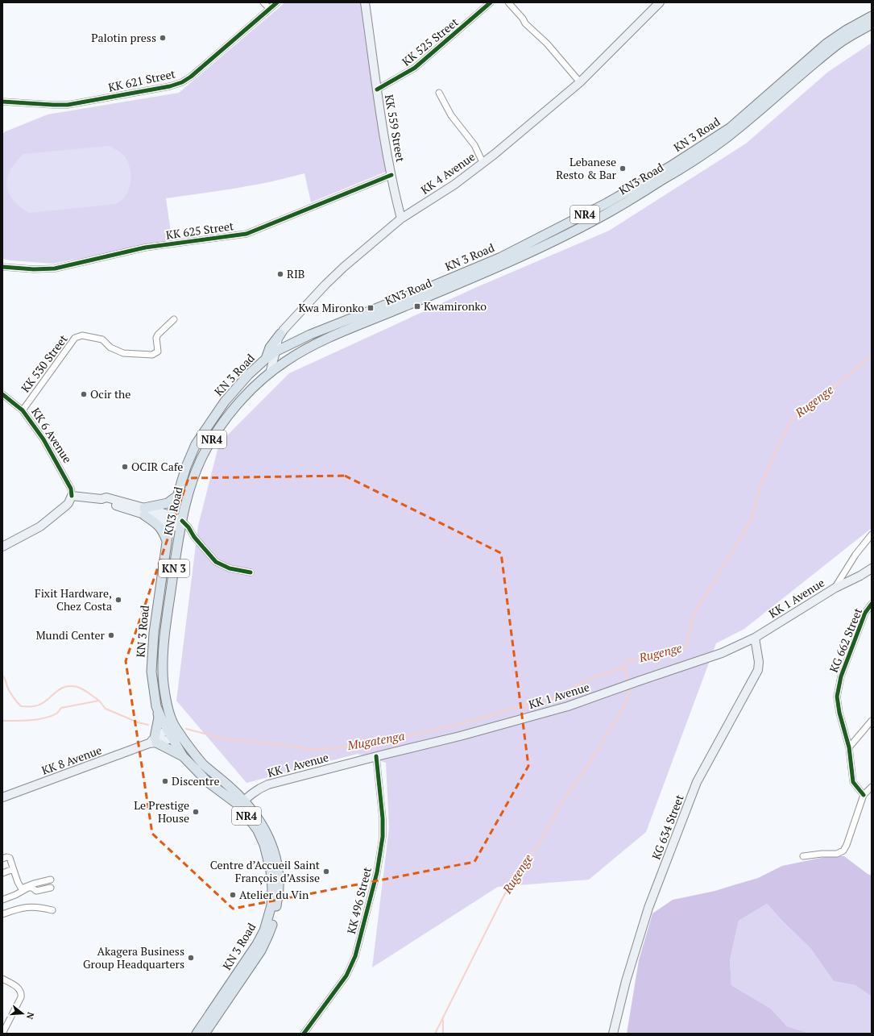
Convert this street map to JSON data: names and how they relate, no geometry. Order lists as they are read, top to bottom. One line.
{"streets":{"highway":["KN 3 Road","KN3 Road","NR4","KN 3"],"main road":["KK 559 Street","KK 4 Avenue","KK 1 Avenue","KK 8 Avenue","KG 634 Street"],"street":["KK 525 Street","KK 621 Street","KK 625 Street","KK 530 Street","KK 6 Avenue","KG 662 Street","KK 496 Street"]},"crossings":[["KK 525 Street","KK 559 Street"],["KK 559 Street","KK 4 Avenue"],["KK 559 Street","KK 625 Street"],["KN 3 Road","KN3 Road"],["KN 3 Road","KK 1 Avenue"],["KN 3 Road","KK 8 Avenue"],["KK 530 Street","KK 6 Avenue"],["KK 1 Avenue","KG 634 Street"],["KK 1 Avenue","KK 496 Street"]],"water":["Rugenge","Mugatenga"],"places":{"other":["Palotin press","Lebanese Resto & Bar","RIB","Ocir the","OCIR Cafe","Fixit Hardware, Chez Costa","Mundi Center","Discentre","Le Prestige House","Centre d’Accueil Saint François d’Assise","Atelier du Vin","Akagera Business Group Headquarters"],"transit":["Kwamironko","Kwa Mironko"]},"north":"right"}
